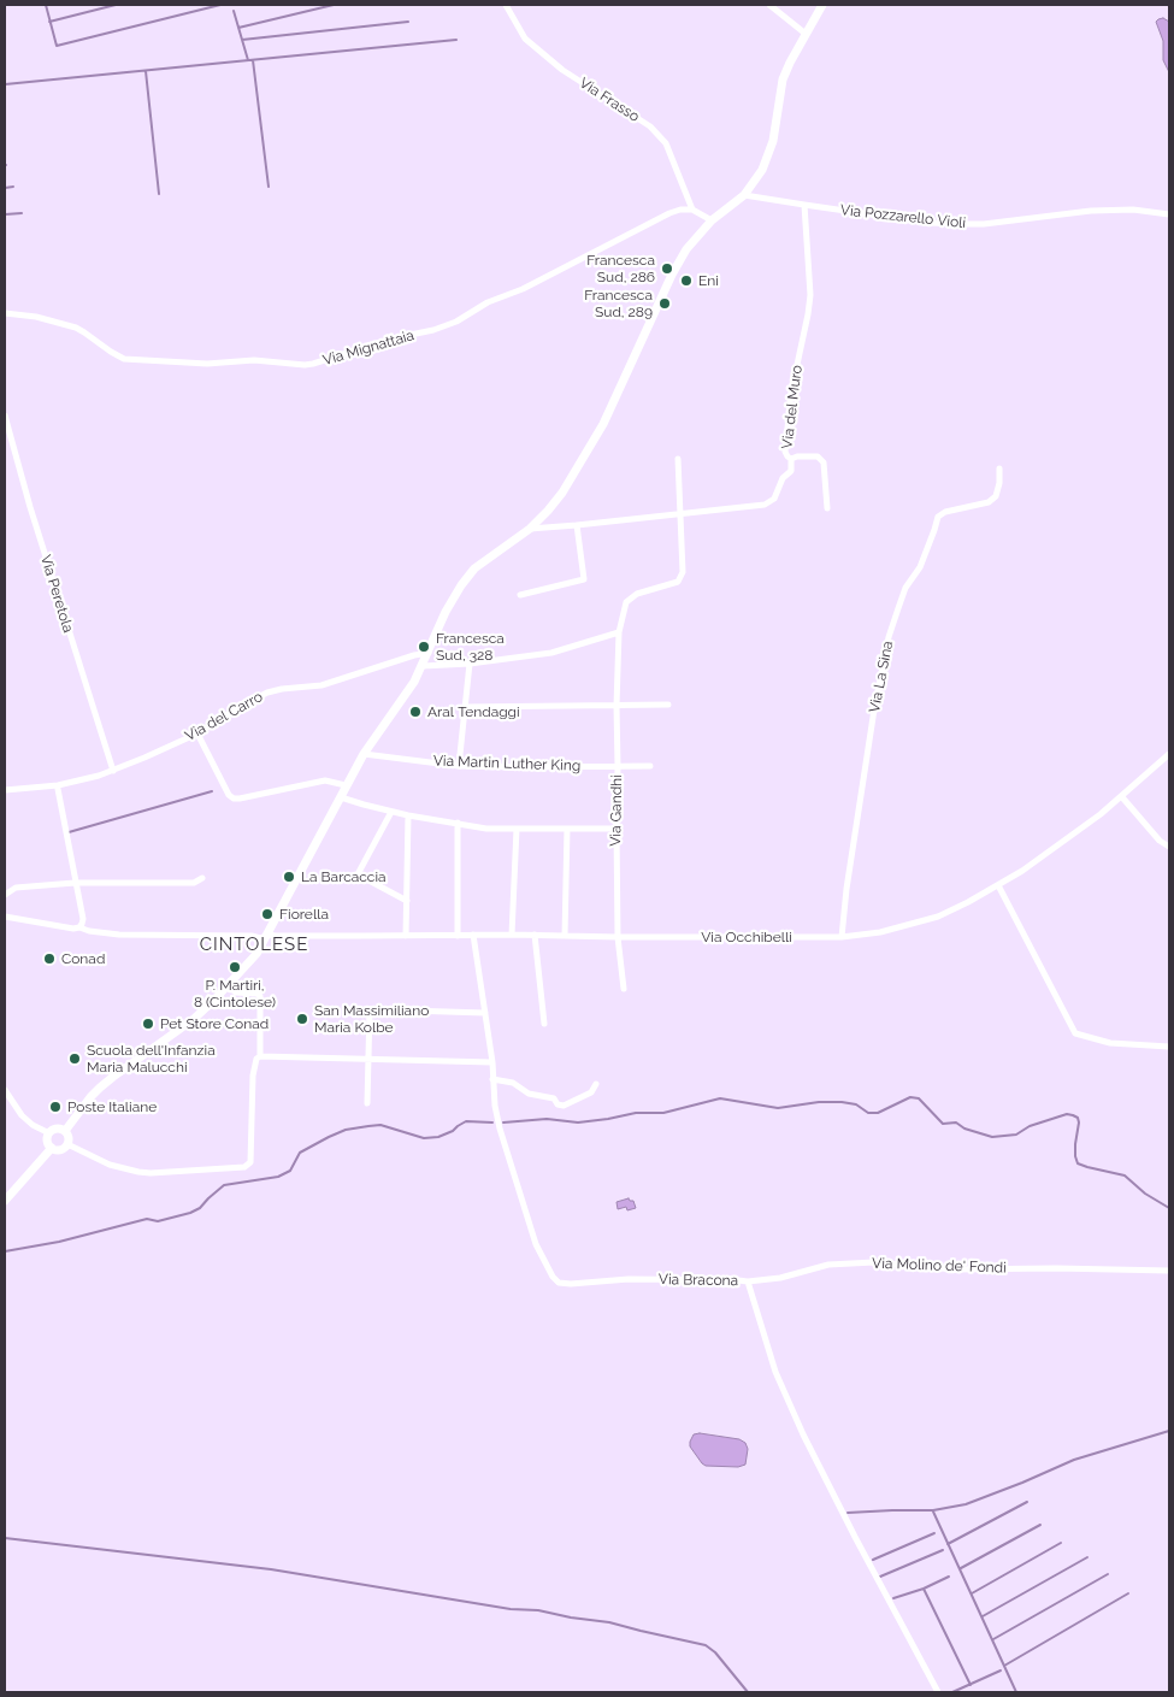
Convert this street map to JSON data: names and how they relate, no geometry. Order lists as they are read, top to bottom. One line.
{"streets":{"street":["Via Frasso","Via Pozzarello Violi","Via Mignattaia","Via del Muro","Via Peretola","Via La Sina","Via del Carro","Via Martin Luther King","Via Gandhi","Via Occhibelli","Via Molino de' Fondi","Via Bracona"]},"crossings":[["Via Frasso","Via Mignattaia"],["Via Pozzarello Violi","Via del Muro"],["Via del Muro","Via Gandhi"],["Via Peretola","Via del Carro"],["Via La Sina","Via Occhibelli"],["Via Martin Luther King","Via Gandhi"],["Via Gandhi","Via Occhibelli"],["Via Occhibelli","Via Bracona"],["Via Molino de' Fondi","Via Bracona"]],"districts":["CINTOLESE"],"places":["Francesca Sud, 286","Eni","Francesca Sud, 289","Francesca Sud, 328","Aral Tendaggi","La Barcaccia","Fiorella","Conad","P. Martiri, 8 (Cintolese)","San Massimiliano Maria Kolbe","Pet Store Conad","Scuola dell'Infanzia Maria Malucchi","Poste Italiane"]}
